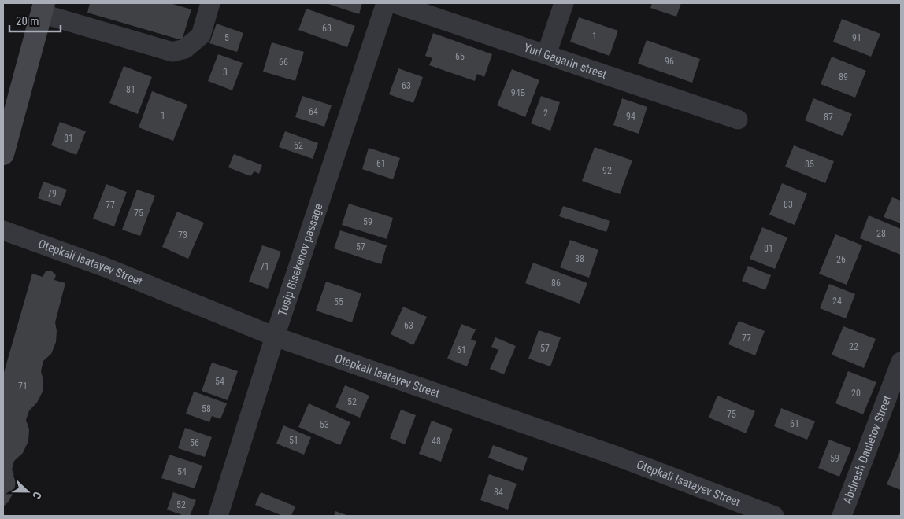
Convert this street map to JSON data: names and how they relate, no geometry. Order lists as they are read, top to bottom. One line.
{"streets":{"street":["Yuri Gagarin street","Tusip Bisekenov passage","Otepkali Isatayev Street","Abdiresh Dauletov Street"]},"crossings":[["Tusip Bisekenov passage","Otepkali Isatayev Street"]],"house_numbers":["68","1","5","91","65","96","66","3","89","63","81","94Б","64","2","1","94","87","81","62","61","85","92","79","83","77","75","59","28","73","57","81","88","26","71","86","24","55","63","77","22","57","61","54","71","20","52","58","75","61","53","51","48","56","59","54","84","52"],"scale_bar":"20 m","north":"right"}
